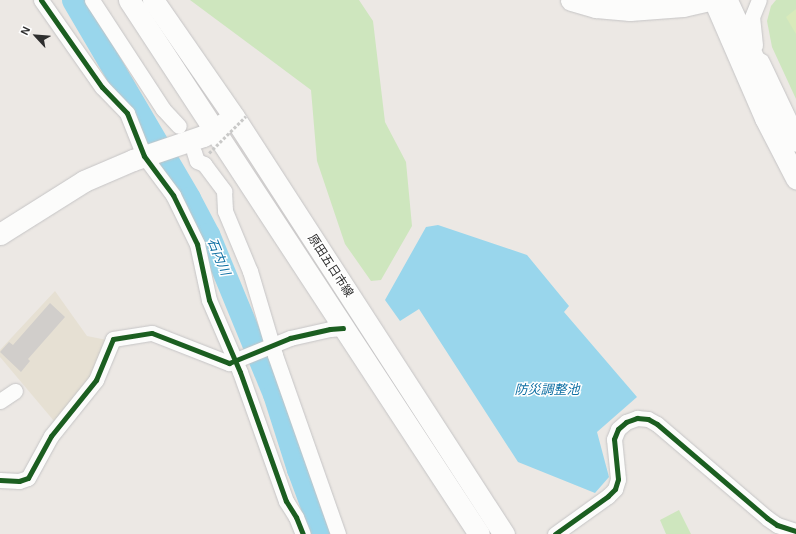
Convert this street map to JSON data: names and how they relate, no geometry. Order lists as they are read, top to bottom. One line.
{"streets":{"main road":["原田五日市線"]},"water":["石内川","防災調整池"],"north":"top left"}
